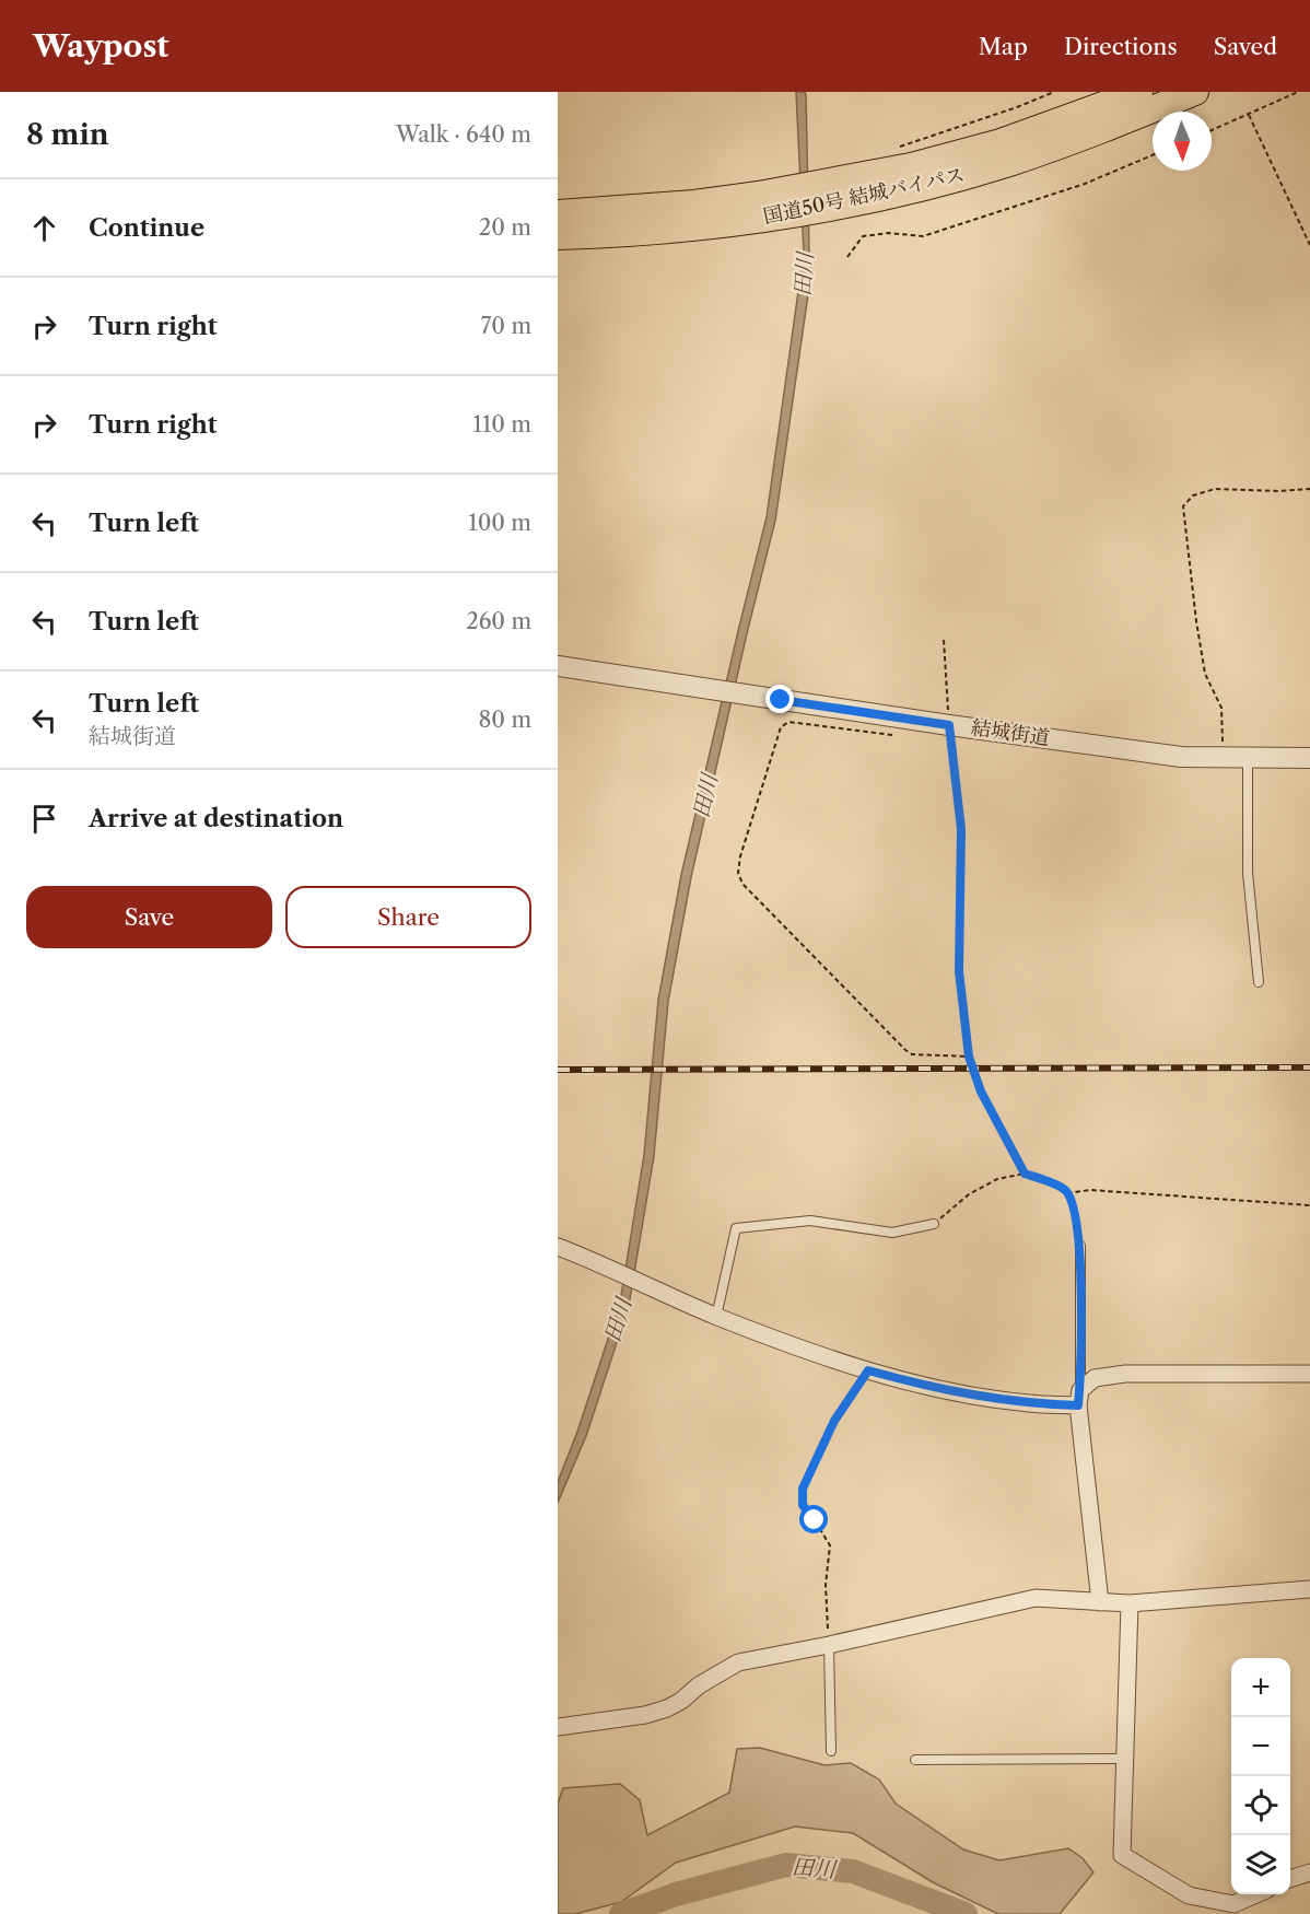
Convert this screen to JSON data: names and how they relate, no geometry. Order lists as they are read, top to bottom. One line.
{"streets":{"highway":["国道50号 結城バイパス"],"street":["結城街道"]},"water":["田川"],"north":"bottom","page":{"header":"Waypost","nav":["Map","Directions","Saved"],"heading":["8 min","Walk · 640 m"],"list":[["Continue","20 m"],["Turn right","70 m"],["Turn right","110 m"],["Turn left","100 m"],["Turn left","260 m"],["Turn left","結城街道","80 m"],"Arrive at destination"],"buttons":["Save","Share"],"map_buttons":["+","−"]}}
